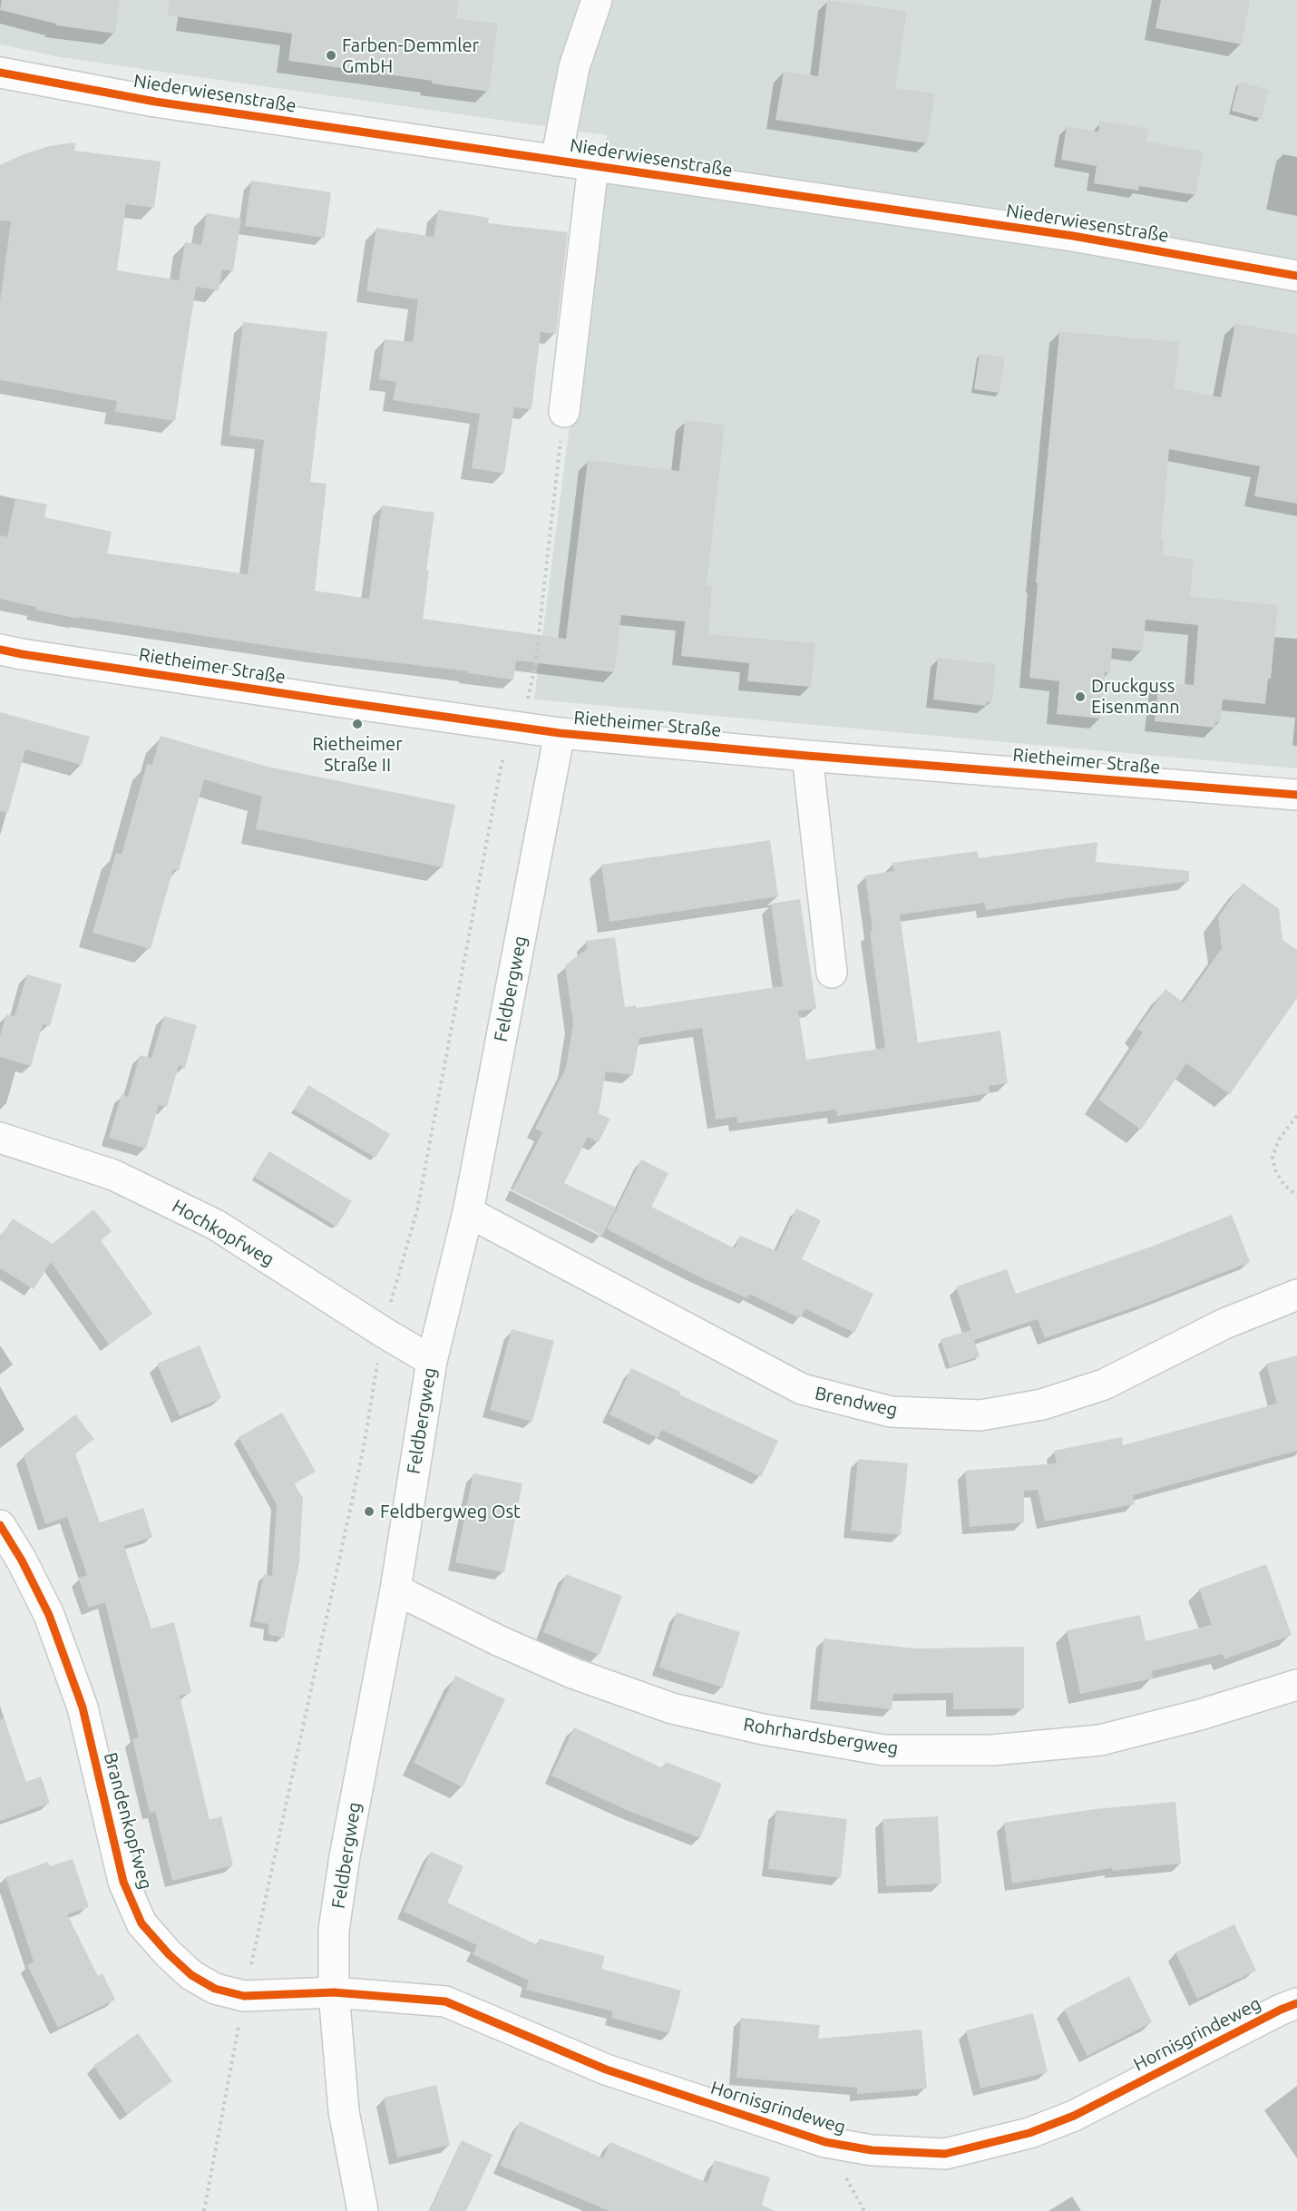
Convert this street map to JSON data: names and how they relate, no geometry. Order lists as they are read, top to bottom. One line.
{"streets":{"street":["Niederwiesenstraße","Rietheimer Straße","Feldbergweg","Hochkopfweg","Brendweg","Rohrhardsbergweg","Brandenkopfweg","Hornisgrindeweg"]},"crossings":[["Rietheimer Straße","Feldbergweg"],["Feldbergweg","Hochkopfweg"],["Feldbergweg","Brendweg"],["Feldbergweg","Rohrhardsbergweg"],["Feldbergweg","Brandenkopfweg"],["Feldbergweg","Hornisgrindeweg"],["Brandenkopfweg","Hornisgrindeweg"]],"places":["Farben-Demmler GmbH","Druckguss Eisenmann","Rietheimer Straße II","Feldbergweg Ost"]}
